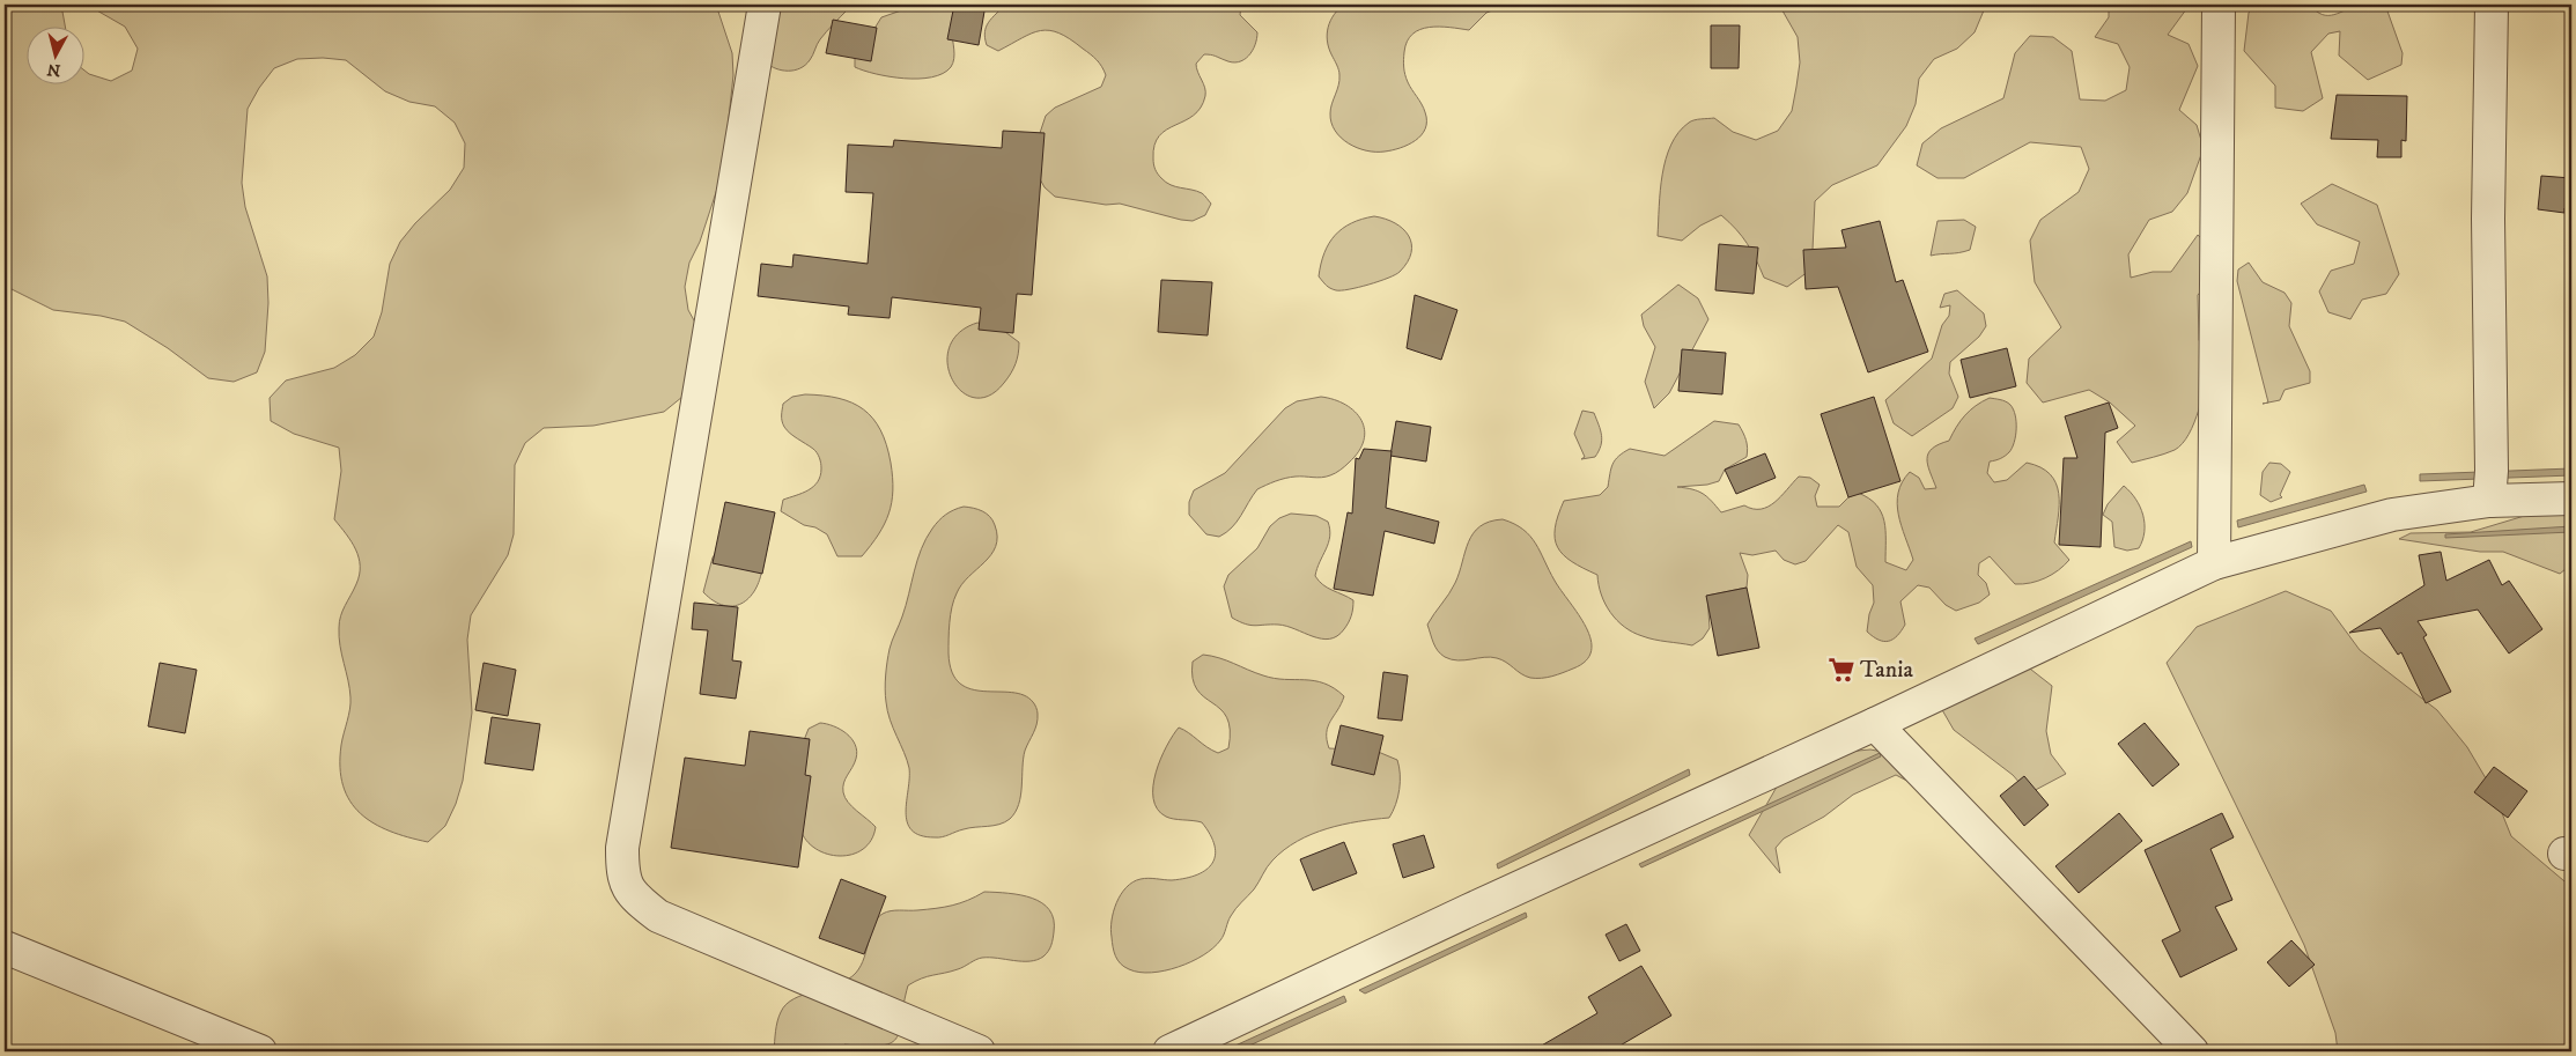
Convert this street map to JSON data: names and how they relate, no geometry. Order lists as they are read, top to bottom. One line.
{"places":{"supermarket":["Tania"]},"north":"bottom"}
